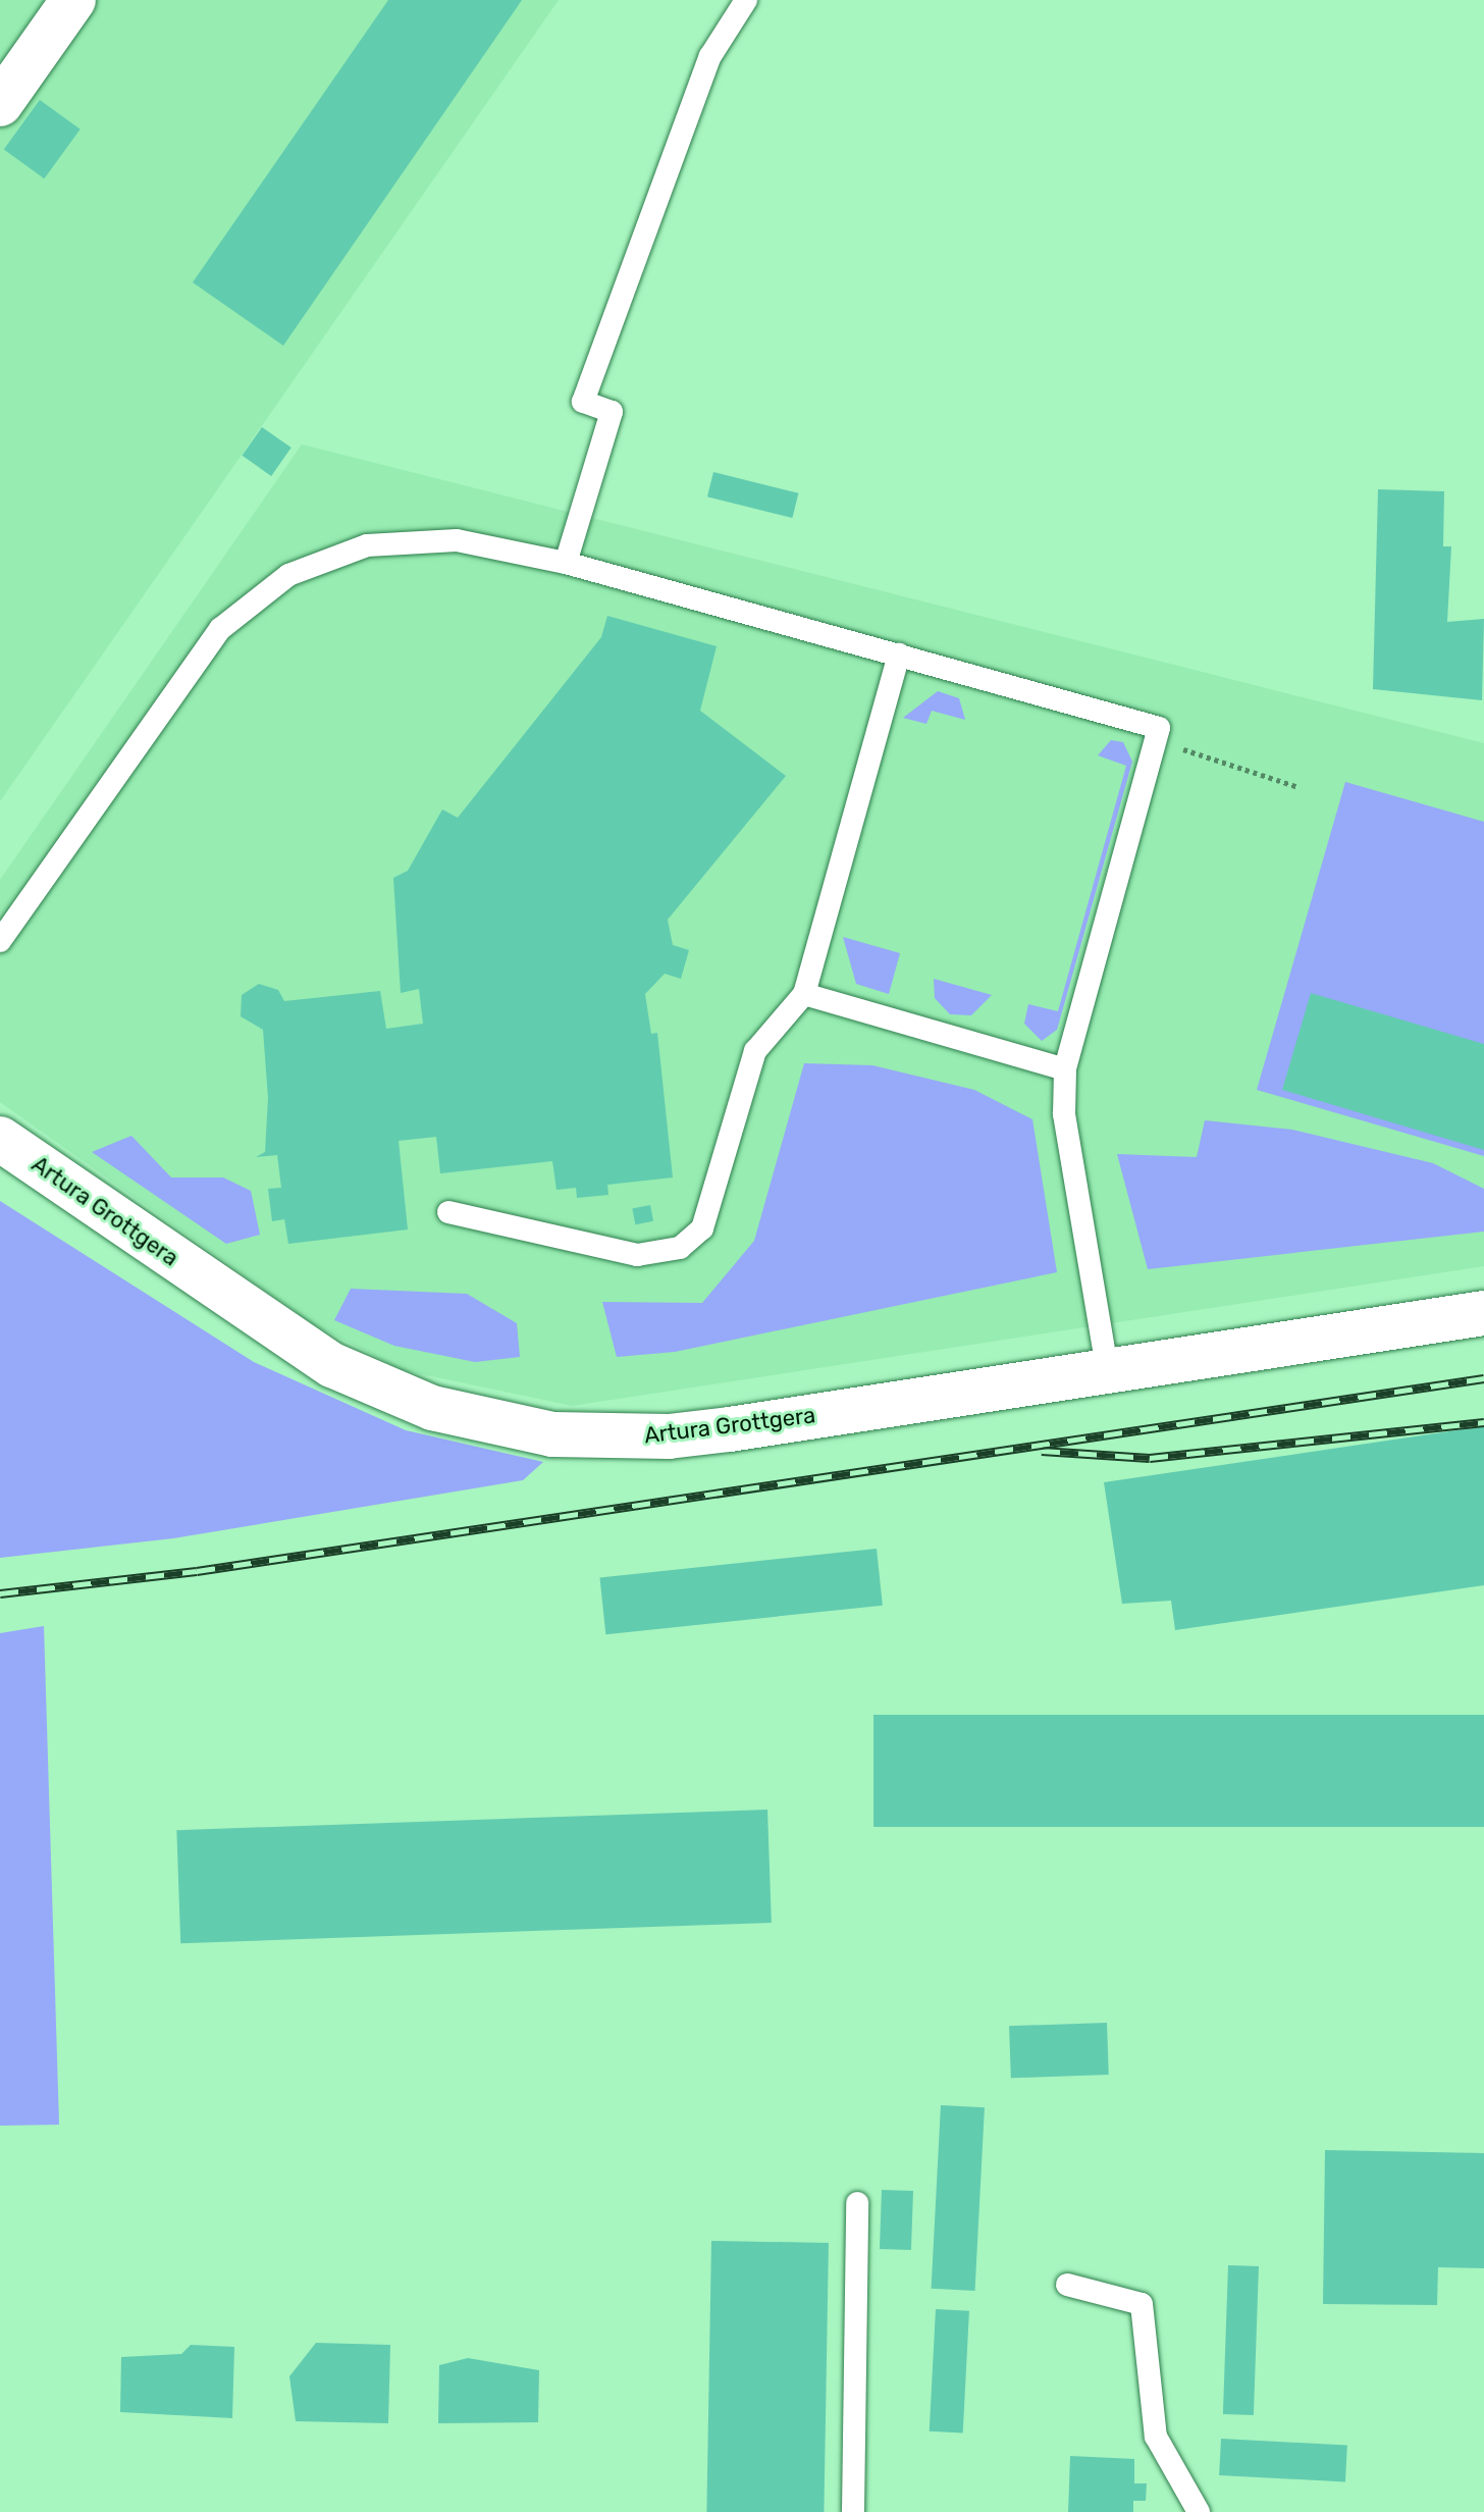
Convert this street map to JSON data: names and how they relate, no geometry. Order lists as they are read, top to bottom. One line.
{"streets":{"street":["Artura Grottgera"]}}
